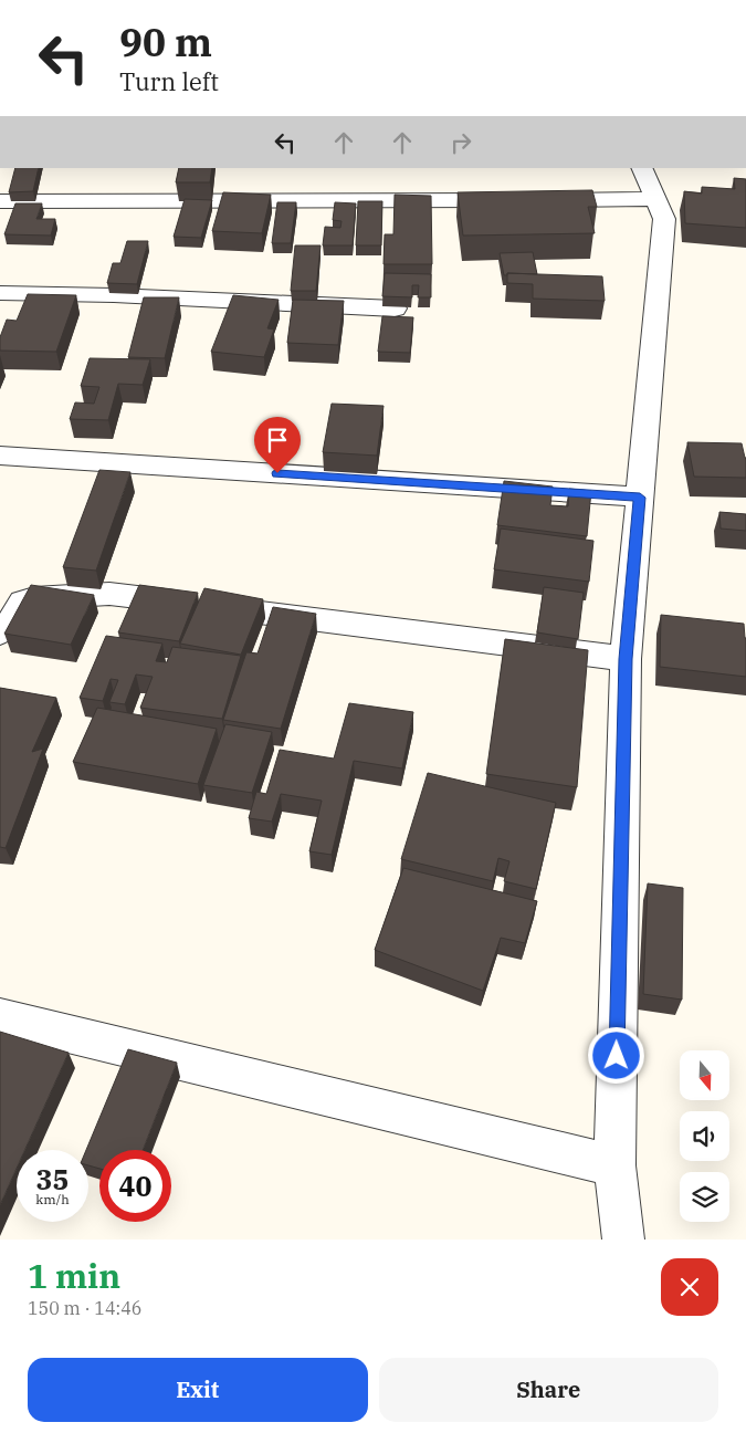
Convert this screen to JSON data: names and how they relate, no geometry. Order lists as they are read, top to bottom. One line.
{"north":"bottom","page":{"turn":["90 m","Turn left"],"speed":"35 km/h","limit":"40","heading":["1 min","150 m · 14:46"],"buttons":["Exit","Share"]}}
